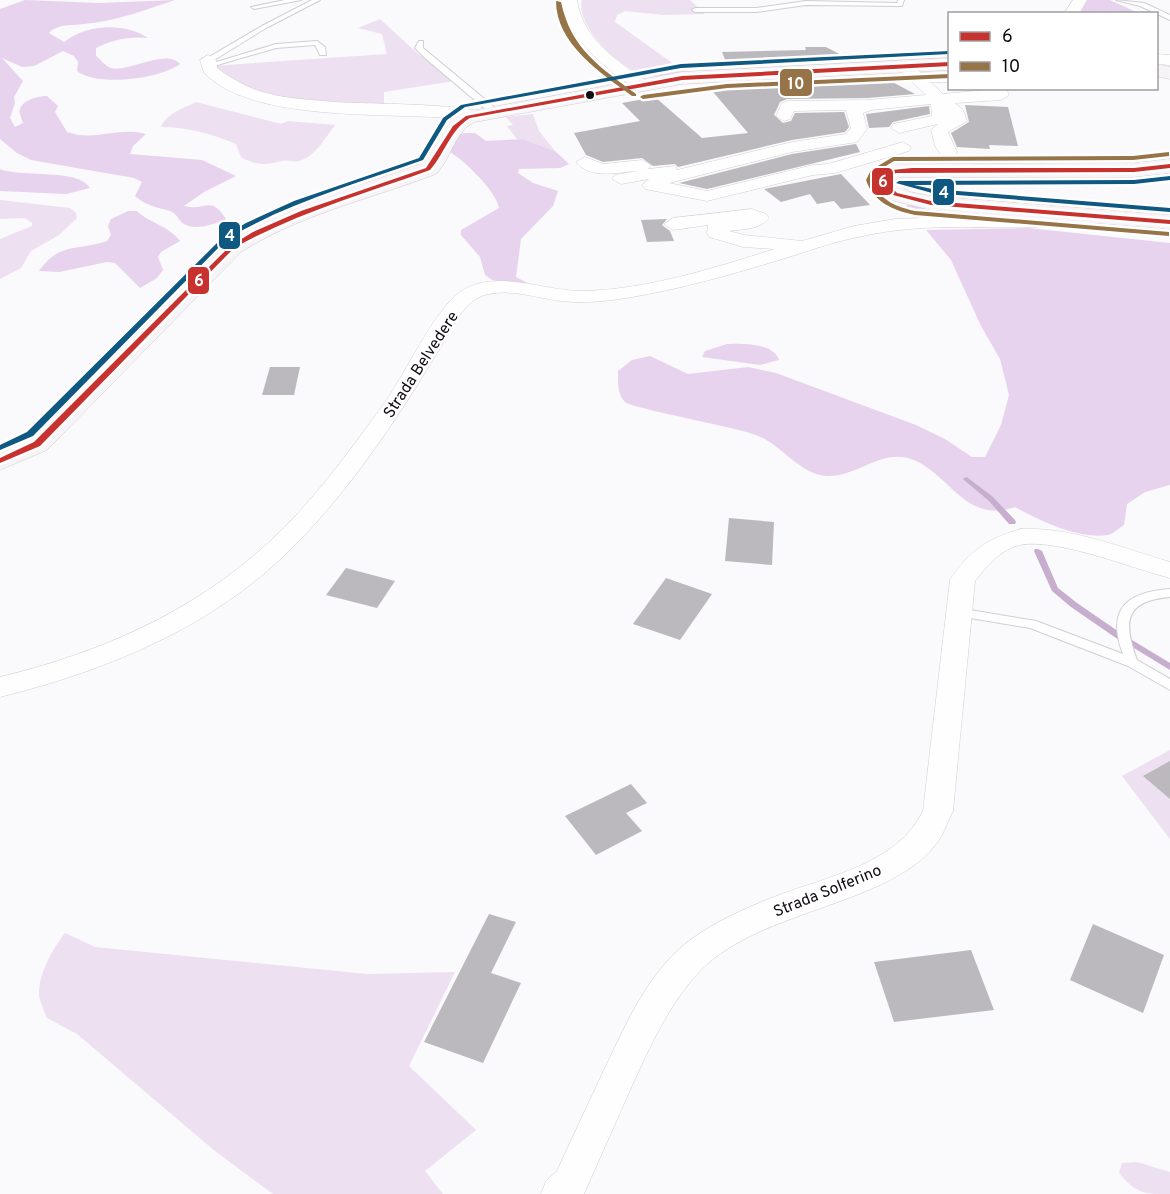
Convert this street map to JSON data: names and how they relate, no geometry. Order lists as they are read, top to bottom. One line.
{"streets":{"street":["Strada Belvedere","Strada Solferino"]},"lines":["transit line 10","transit line 4","transit line 6"],"legend":["6","10"]}
